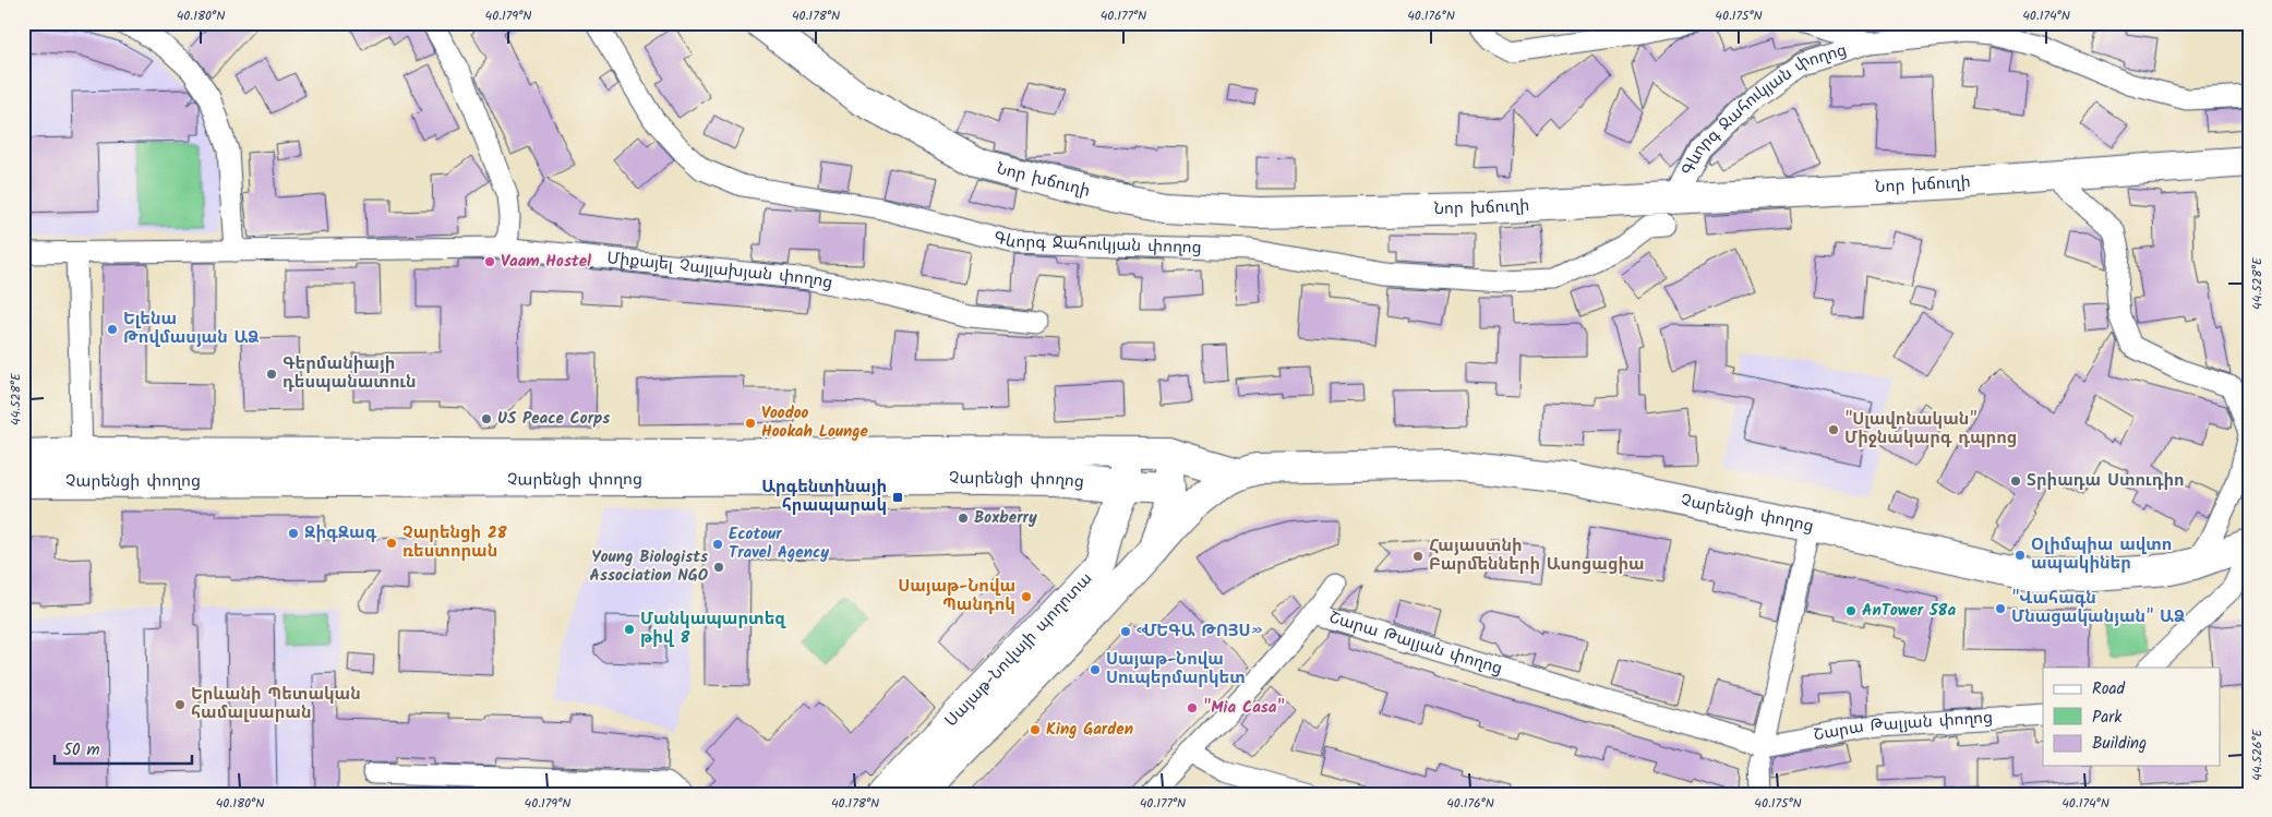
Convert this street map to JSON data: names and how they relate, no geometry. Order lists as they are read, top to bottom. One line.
{"streets":{"main road":["Նոր խճուղի","Չարենցի փողոց","Սայաթ-Նովայի պողոտա"],"street":["Գևորգ Ջահուկյան փողոց","Միքայել Չայլախյան փողոց","Շարա Թալյան փողոց"]},"crossings":[["Գևորգ Ջահուկյան փողոց","Նոր խճուղի"],["Չարենցի փողոց","Սայաթ-Նովայի պողոտա"]],"places":{"other":["Vaam Hostel","Ելենա Թովմասյան ԱՁ","Գերմանիայի դեսպանատուն","US Peace Corps","Voodoo Hookah Lounge","\"Սլավոնական\" Միջնակարգ դպրոց","Տրիադա Ստուդիո","Boxberry","ԶիգԶագ","Չարենցի 28 ռեստորան","Ecotour Travel Agency","Օլիմպիա ավտո ապակիներ","Հայաստնի Բարմենների Ասոցացիա","Young Biologists Association NGO","Սայաթ-Նովա Պանդոկ","\"Վահագն Մնացականյան\" ԱՁ","AnTower 58a","Մանկապարտեզ թիվ 8","«ՄԵԳԱ ԹՈՅՍ»","Սայաթ-Նովա Սուպերմարկետ","Երևանի Պետական համալսարան","\"Mia Casa\"","King Garden"],"transit":["Արգենտինայի հրապարակ"]},"legend":["Road","Park","Building"],"scale_bar":"50 m","coordinates":["40.180°N","40.179°N","40.178°N","40.177°N","40.176°N","40.175°N","40.174°N","44.528°E","44.526°E"]}
